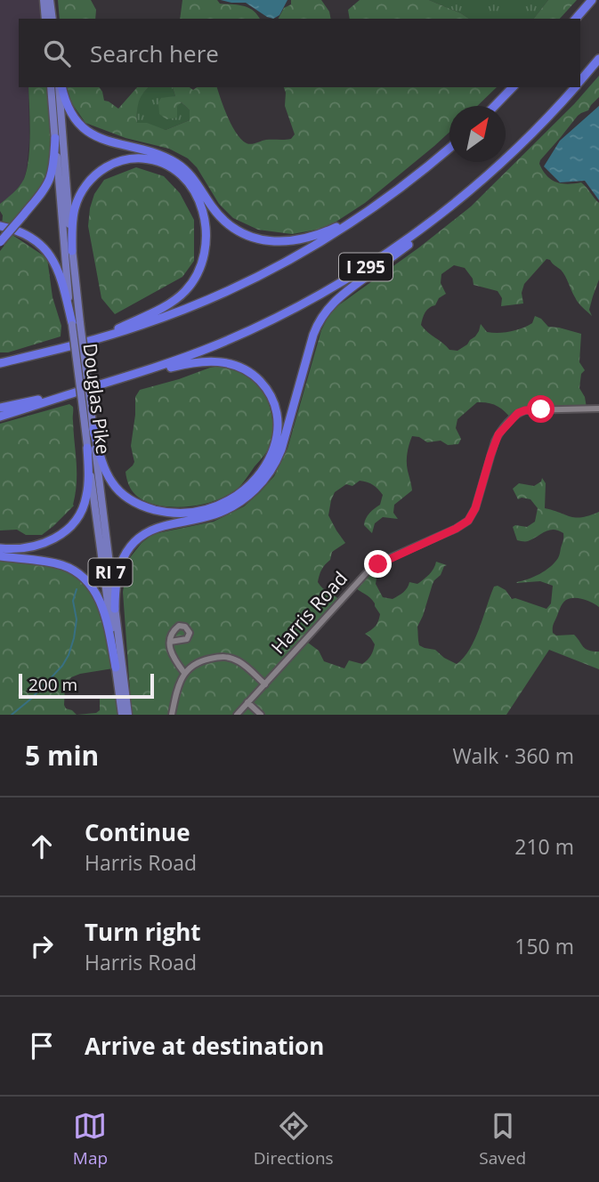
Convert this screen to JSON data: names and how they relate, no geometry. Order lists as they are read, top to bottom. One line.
{"streets":{"highway":["I 295"],"main road":["Douglas Pike","RI 7"],"street":["Harris Road"]},"scale_bar":"200 m","north":"top right","page":{"search":"Search here","scale":"200 m","heading":["5 min","Walk · 360 m"],"list":[["Continue","Harris Road","210 m"],["Turn right","Harris Road","150 m"],"Arrive at destination"],"nav":["Map","Directions","Saved"]}}
